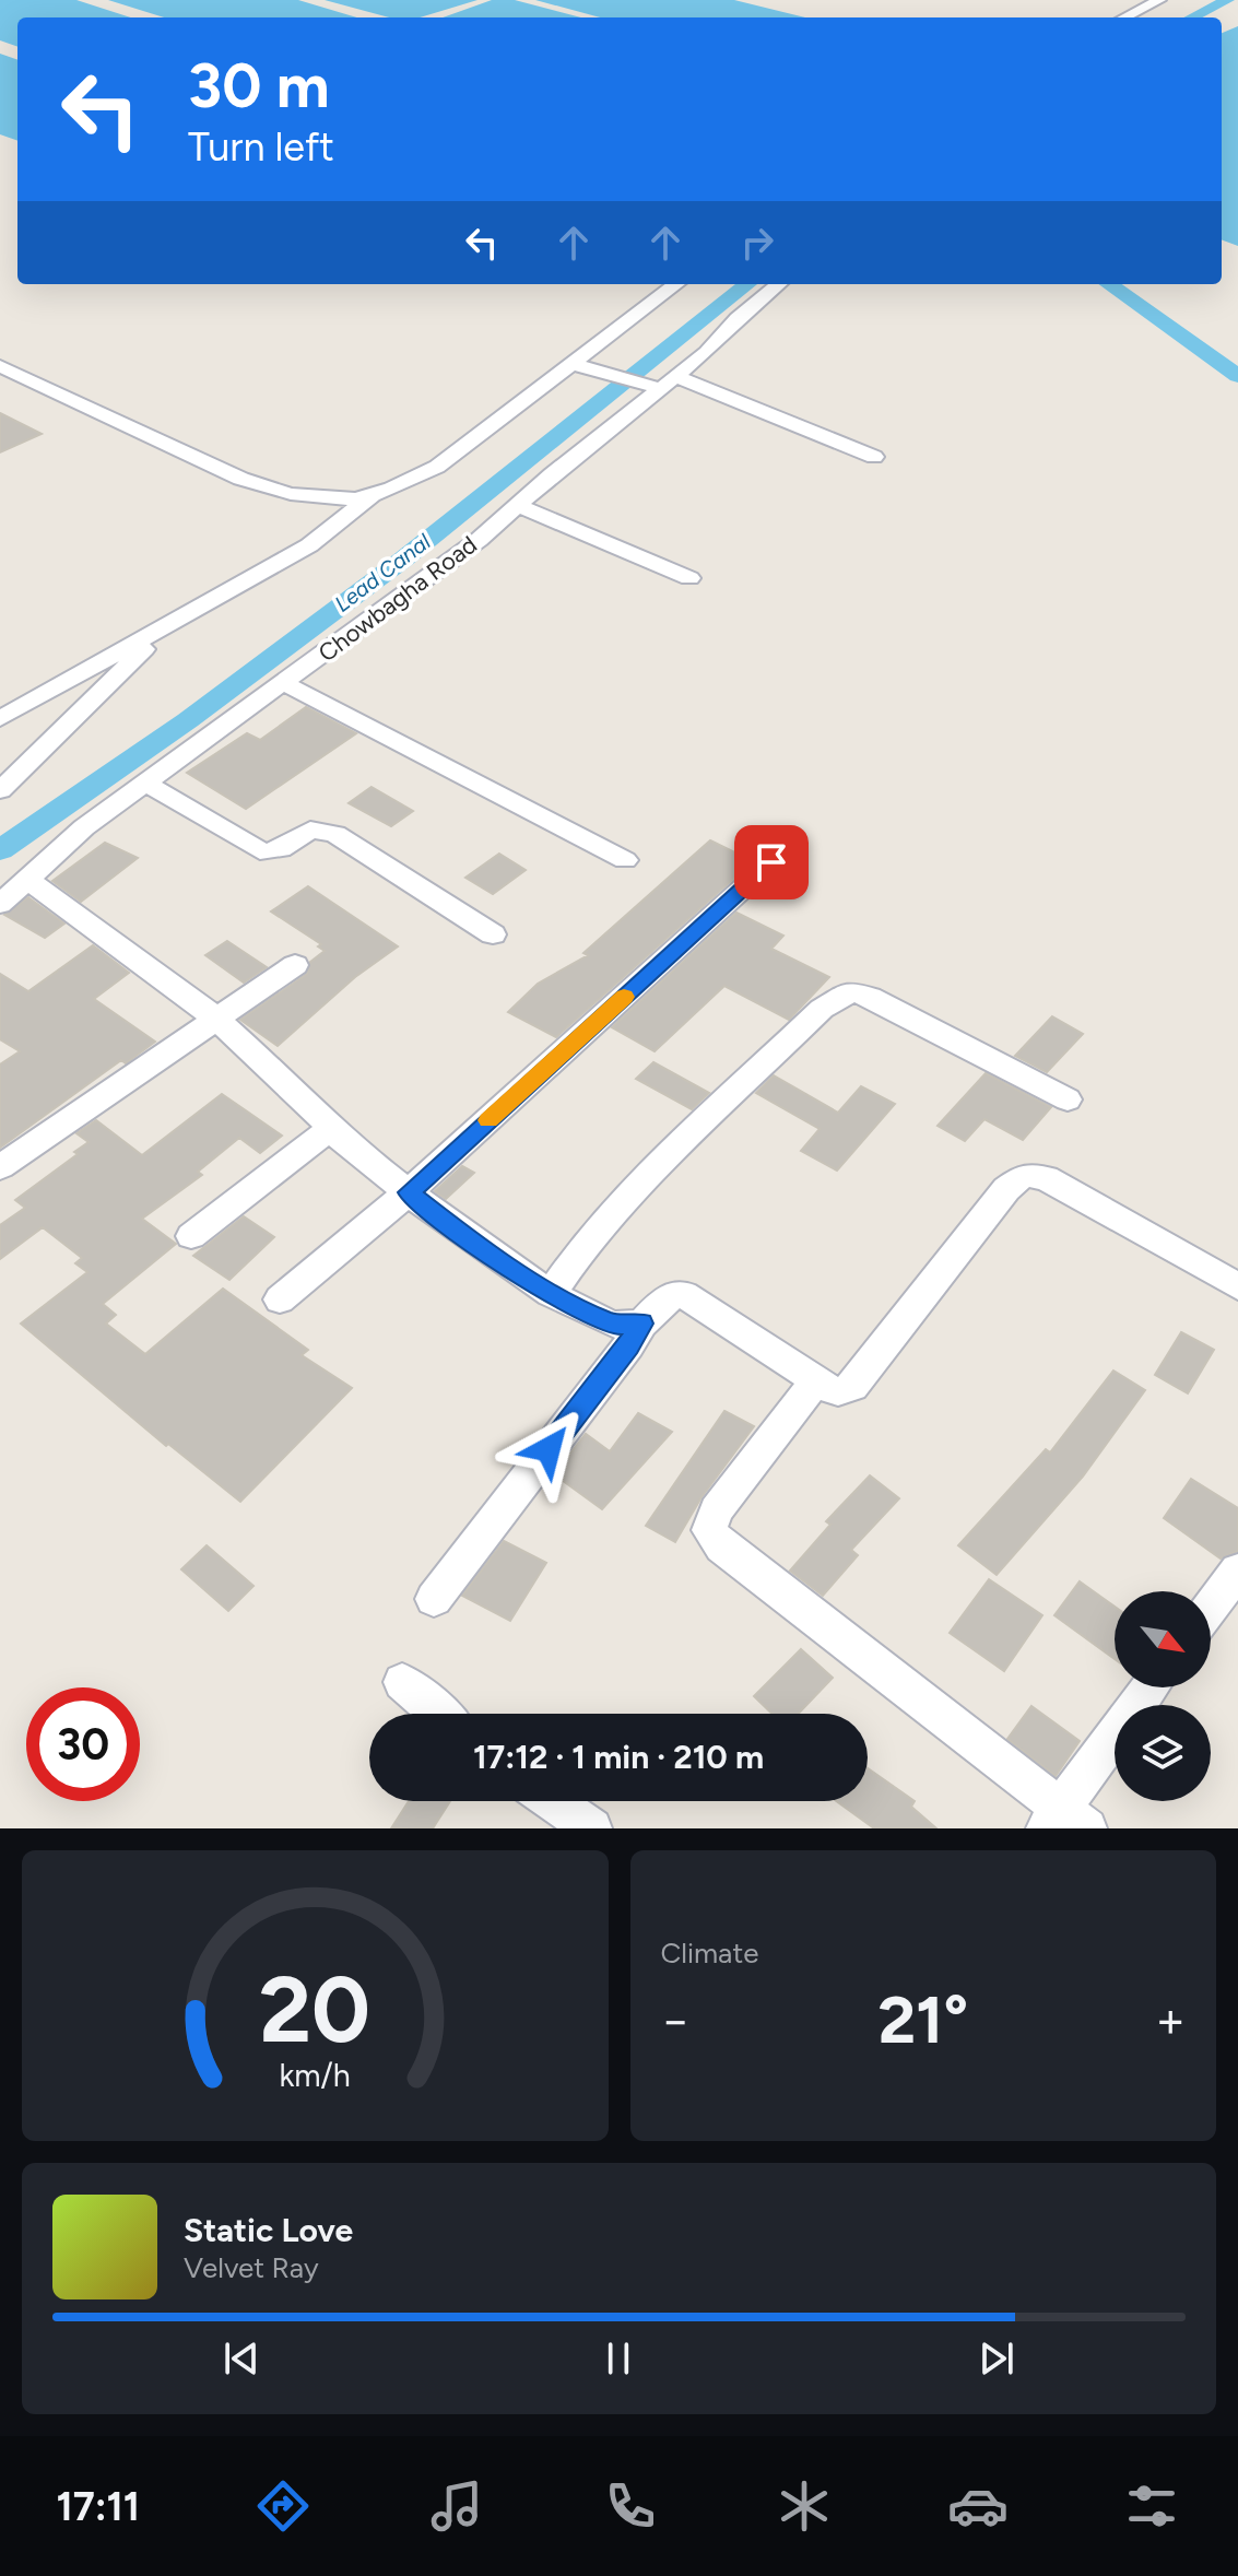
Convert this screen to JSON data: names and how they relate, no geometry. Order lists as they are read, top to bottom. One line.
{"streets":{"street":["Chowbagha Road"]},"water":["Lead Canal"],"north":"bottom right","page":{"turn":["30 m","Turn left"],"limit":"30","trip":"17:12 · 1 min · 210 m","tile":"Climate","heat":["−","21°","+"],"song":["Static Love","Velvet Ray"],"tabs":"17:11","gauge":["20","km/h"]}}
